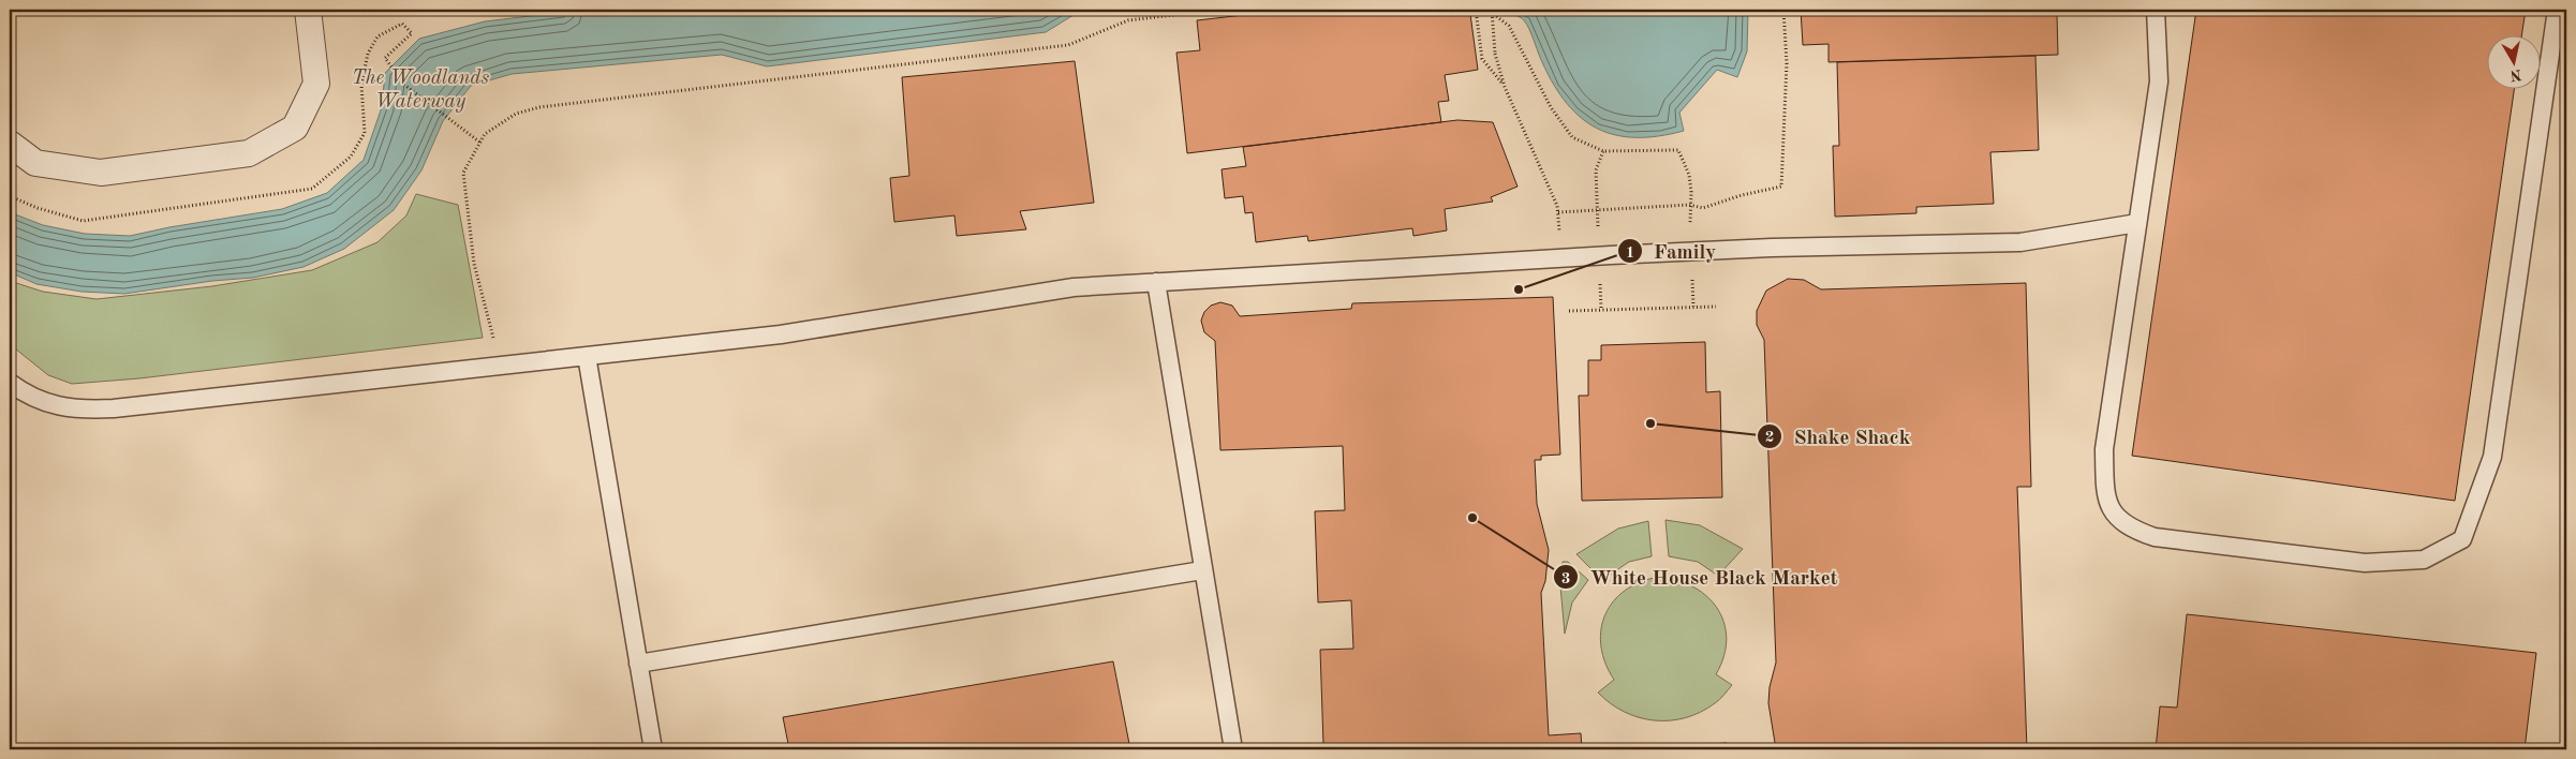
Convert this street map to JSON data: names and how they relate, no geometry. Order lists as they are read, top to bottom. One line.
{"water":["The Woodlands Waterway"],"places":["Family","Shake Shack","White House Black Market"],"north":"bottom"}
